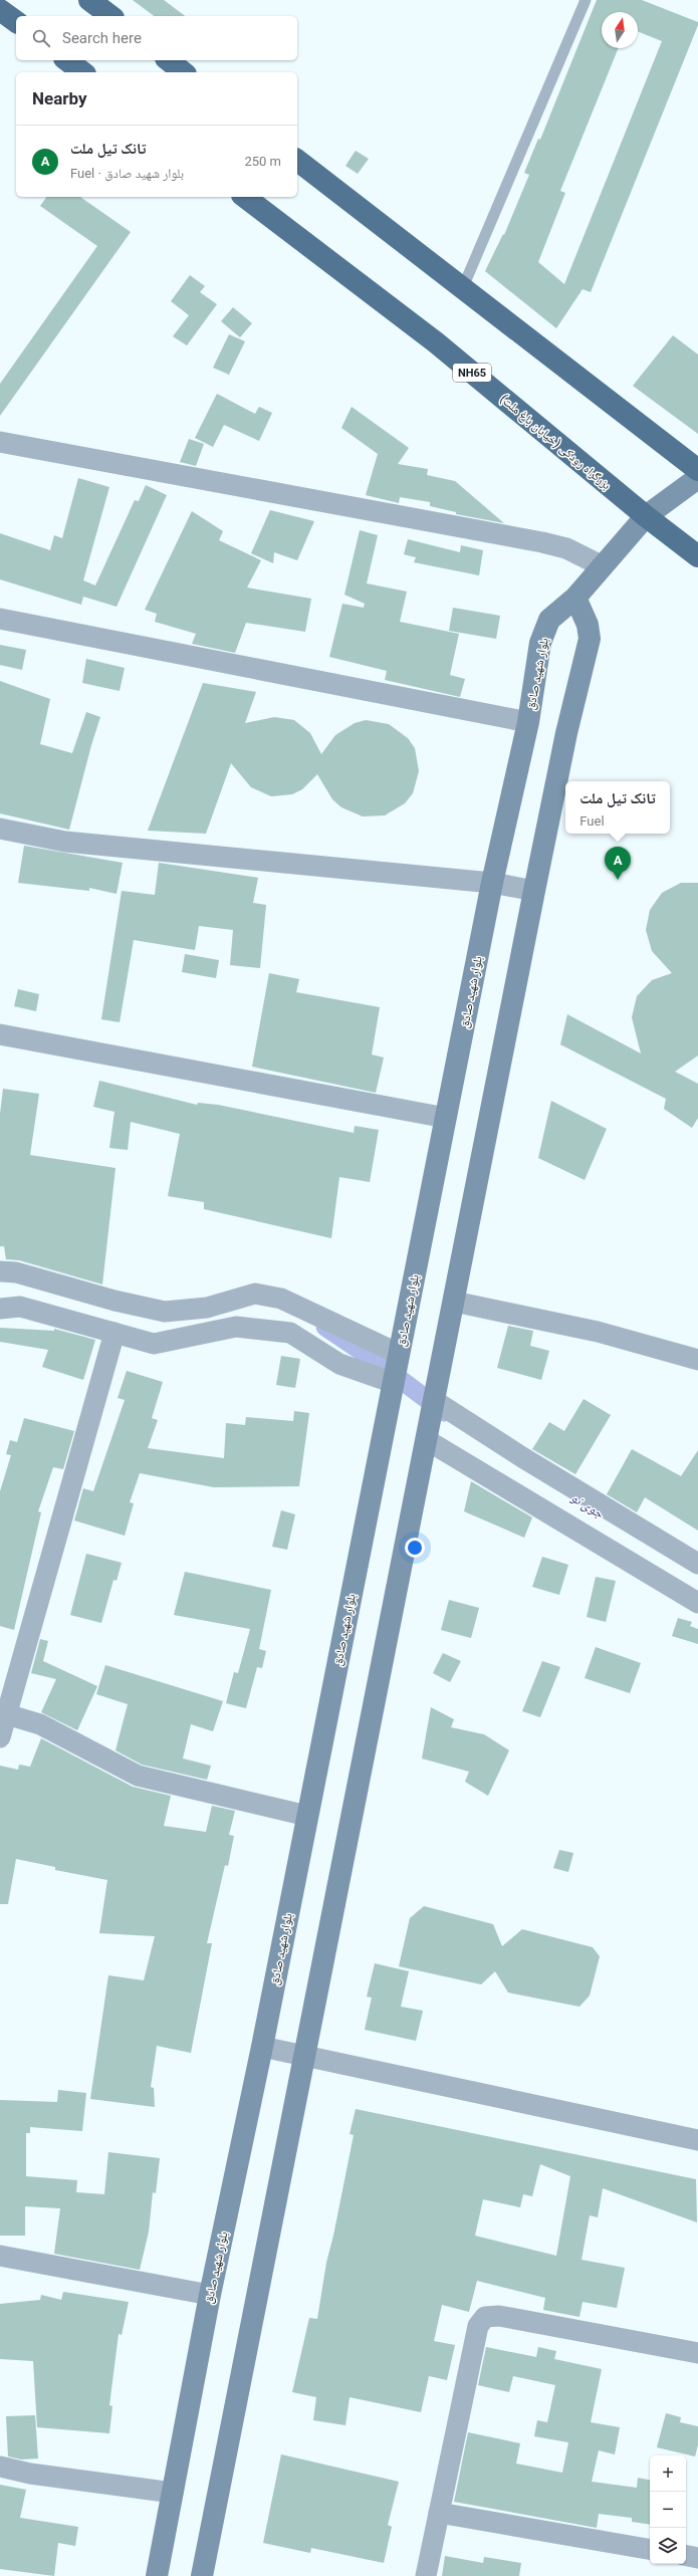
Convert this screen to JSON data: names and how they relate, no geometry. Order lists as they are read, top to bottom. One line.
{"streets":{"highway":["NH65","بزرگراه رودکی (خیابان باغ ملت)"],"main road":["بلوار شهید صادق"]},"crossings":[["بزرگراه رودکی (خیابان باغ ملت)","بلوار شهید صادق"]],"water":["جوی نو"],"north":"top","page":{"search":"Search here","heading":"Nearby","list":[{"mark":"A","name":"تانک تیل ملت","note":"Fuel · بلوار شهید صادق","value":"250 m"}],"popup":["تانک تیل ملت","Fuel"],"pins":"A","map_buttons":["+","−"]}}
